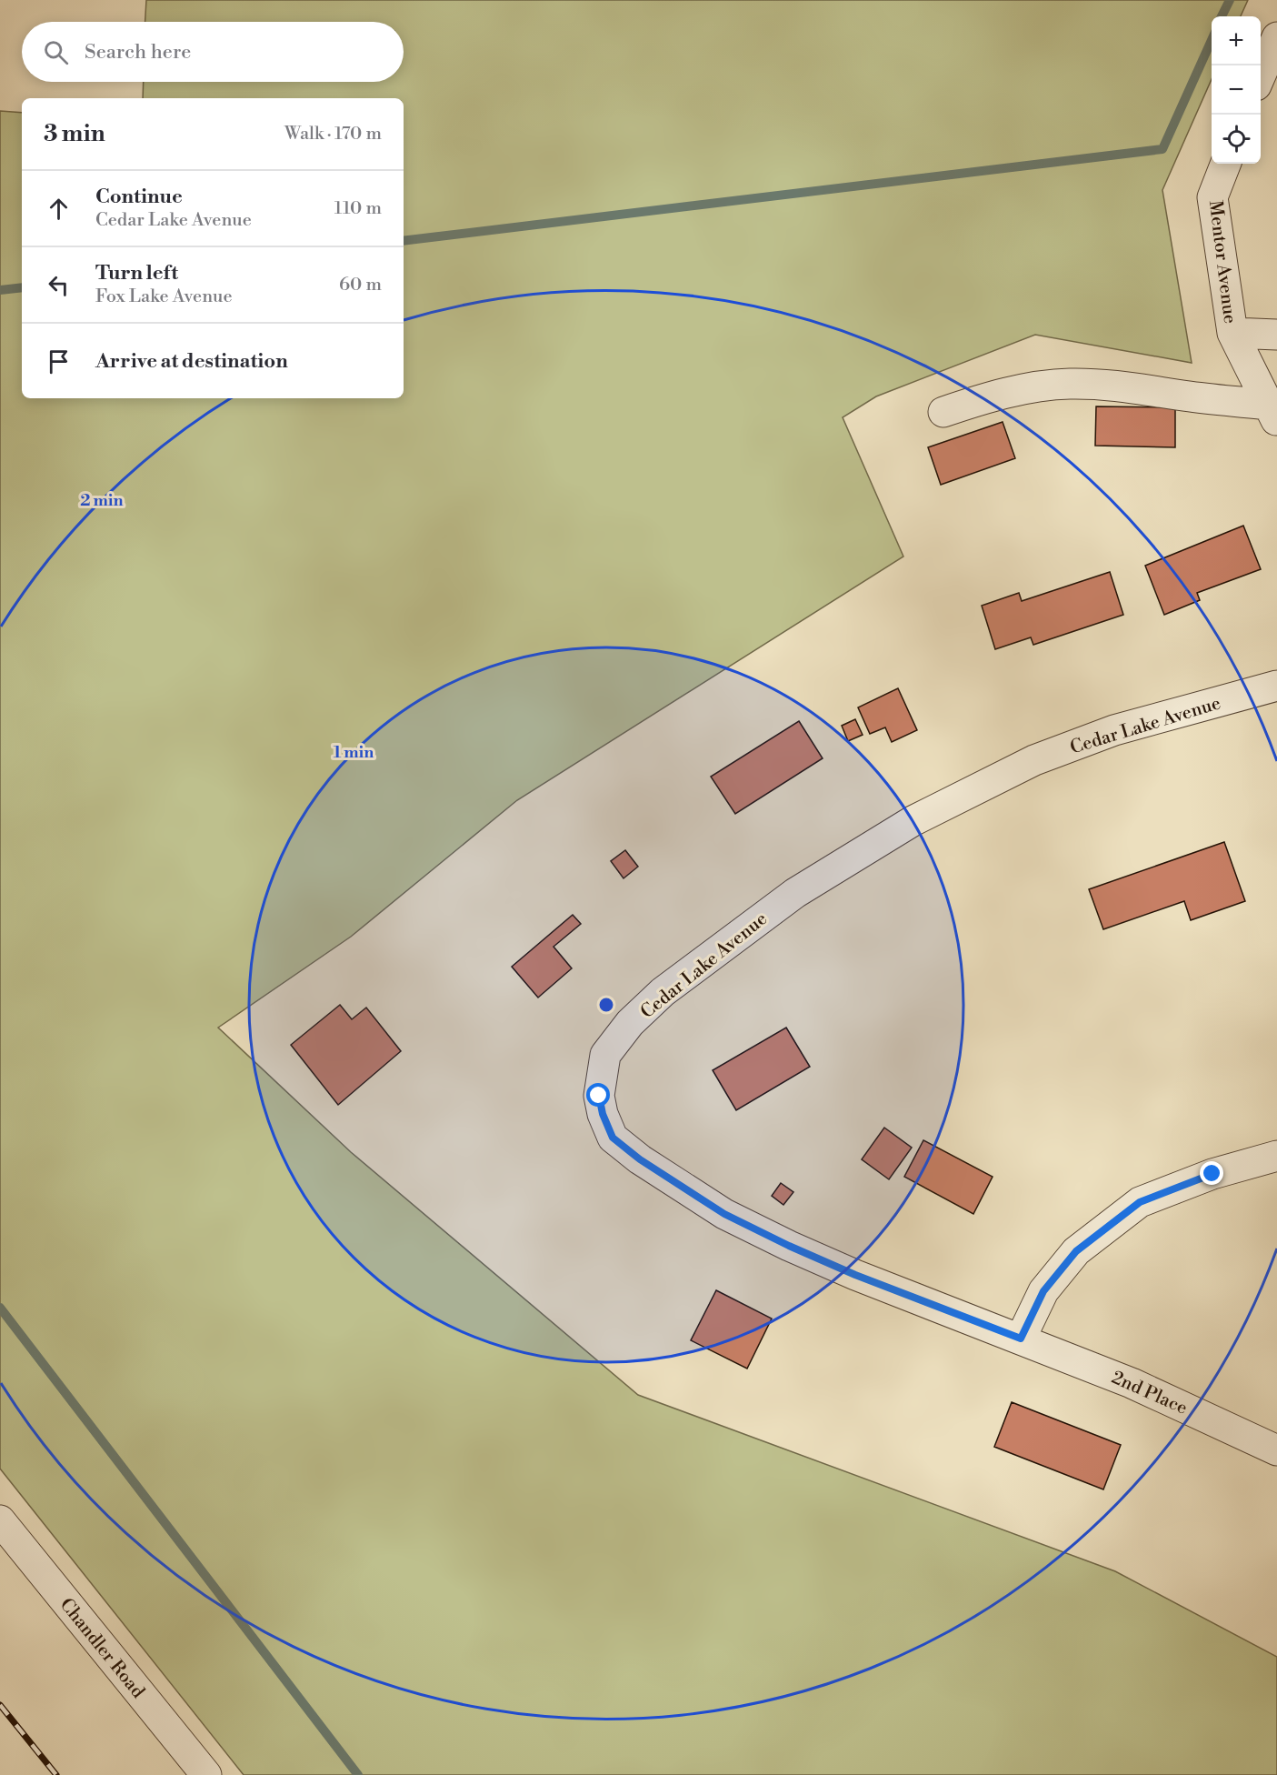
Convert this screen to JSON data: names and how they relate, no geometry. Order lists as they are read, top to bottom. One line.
{"streets":{"street":["Mentor Avenue","Cedar Lake Avenue","2nd Place","Chandler Road"]},"crossings":[["Cedar Lake Avenue","2nd Place"]],"page":{"map_buttons":["+","−"],"search":"Search here","heading":["3 min","Walk · 170 m"],"list":[["Continue","Cedar Lake Avenue","110 m"],["Turn left","Fox Lake Avenue","60 m"],"Arrive at destination"]},"rings":["2 min","1 min"]}
